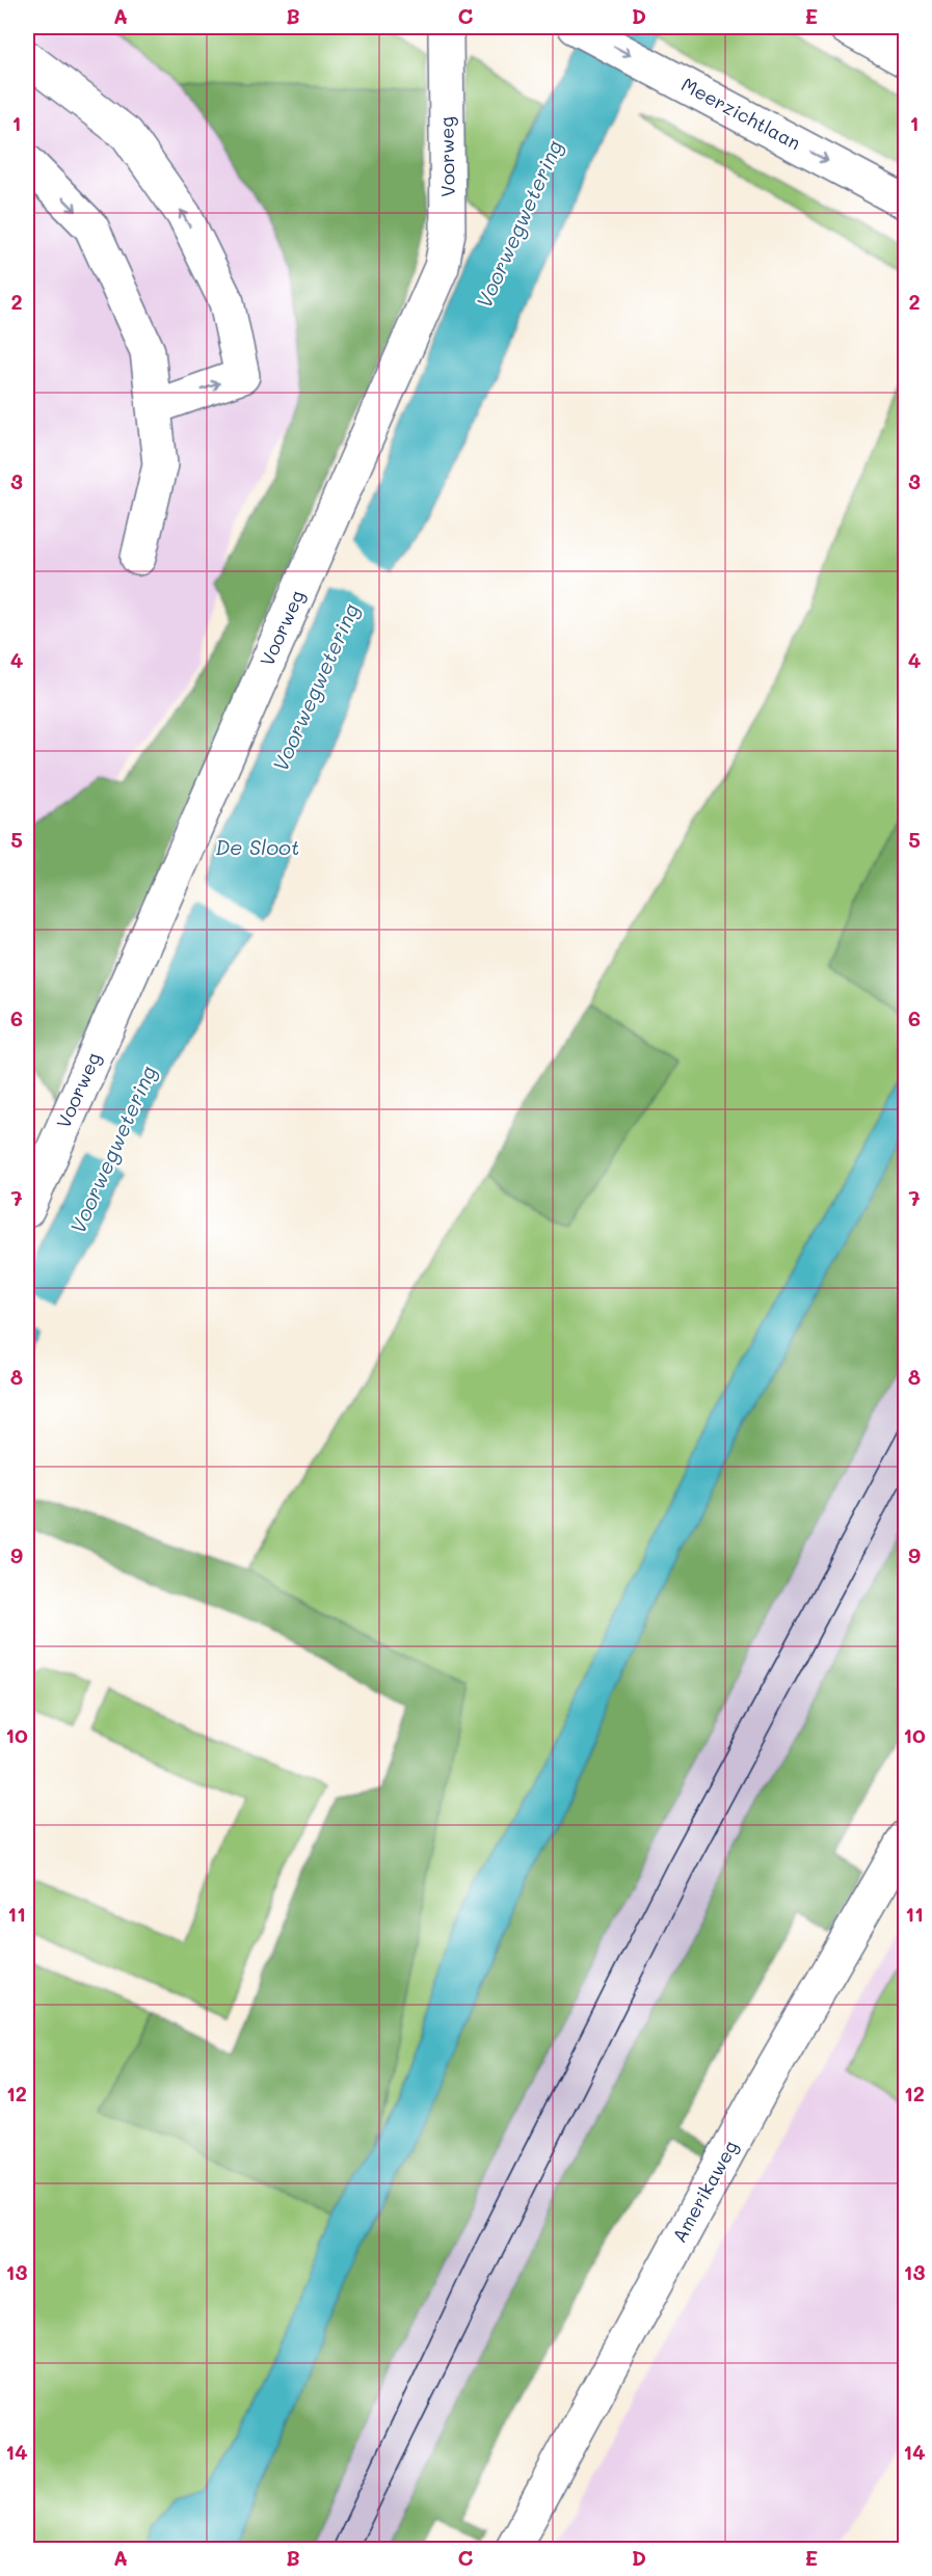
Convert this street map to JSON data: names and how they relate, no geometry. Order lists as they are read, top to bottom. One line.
{"streets":{"street":["Meerzichtlaan","Voorweg","Amerikaweg"]},"one_way":["Meerzichtlaan"],"water":["Voorwegwetering","De Sloot"],"grid":{"columns":["A","B","C","D","E"],"rows":["1","2","3","4","5","6","7","8","9","10","11","12","13","14"]}}
